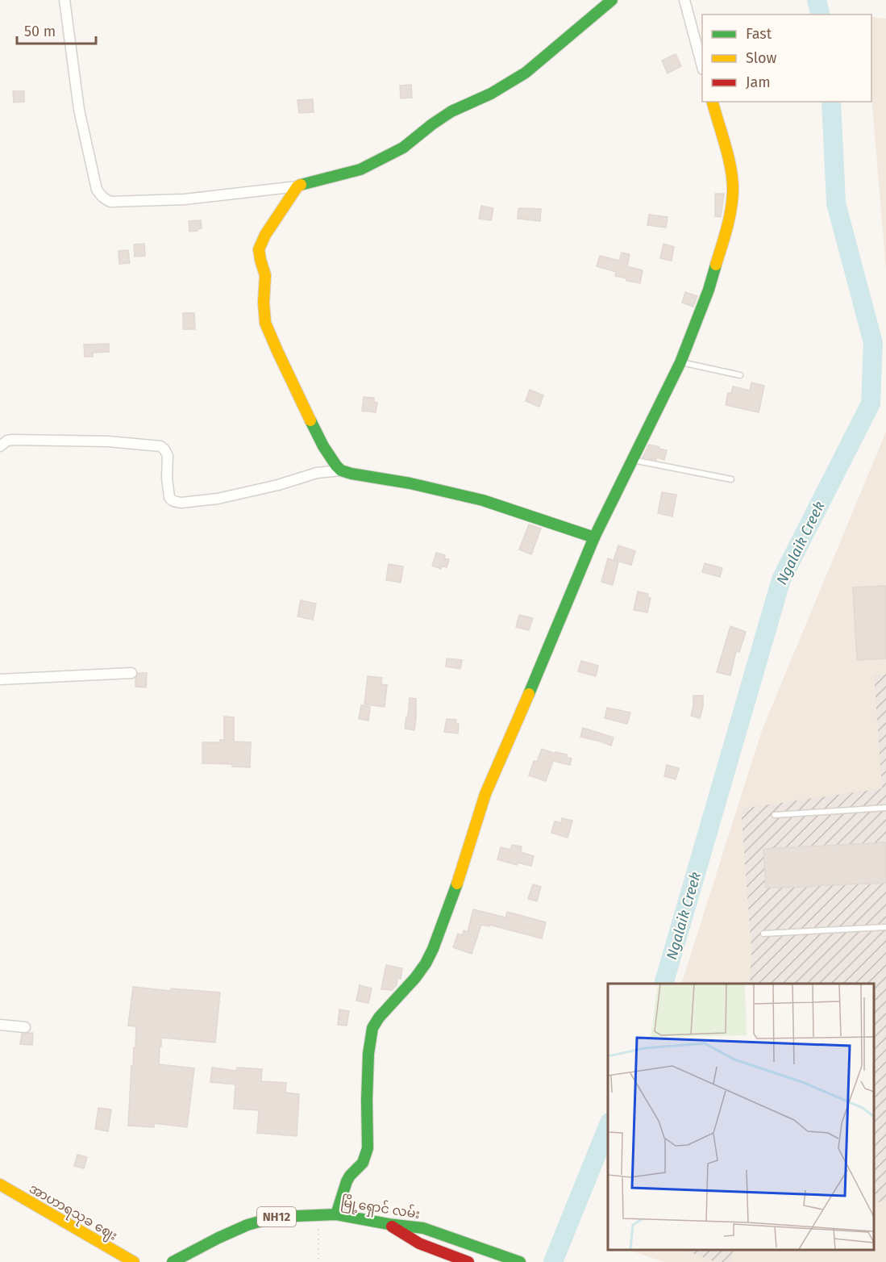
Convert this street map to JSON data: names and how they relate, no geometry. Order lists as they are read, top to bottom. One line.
{"streets":{"main road":["မြို့ရှောင် လမ်း","အာဟာရသုခ ဈေး","NH12"]},"crossings":[["မြို့ရှောင် လမ်း","NH12"]],"water":["Ngalaik Creek"],"legend":["Fast","Slow","Jam"],"scale_bar":"50 m"}
